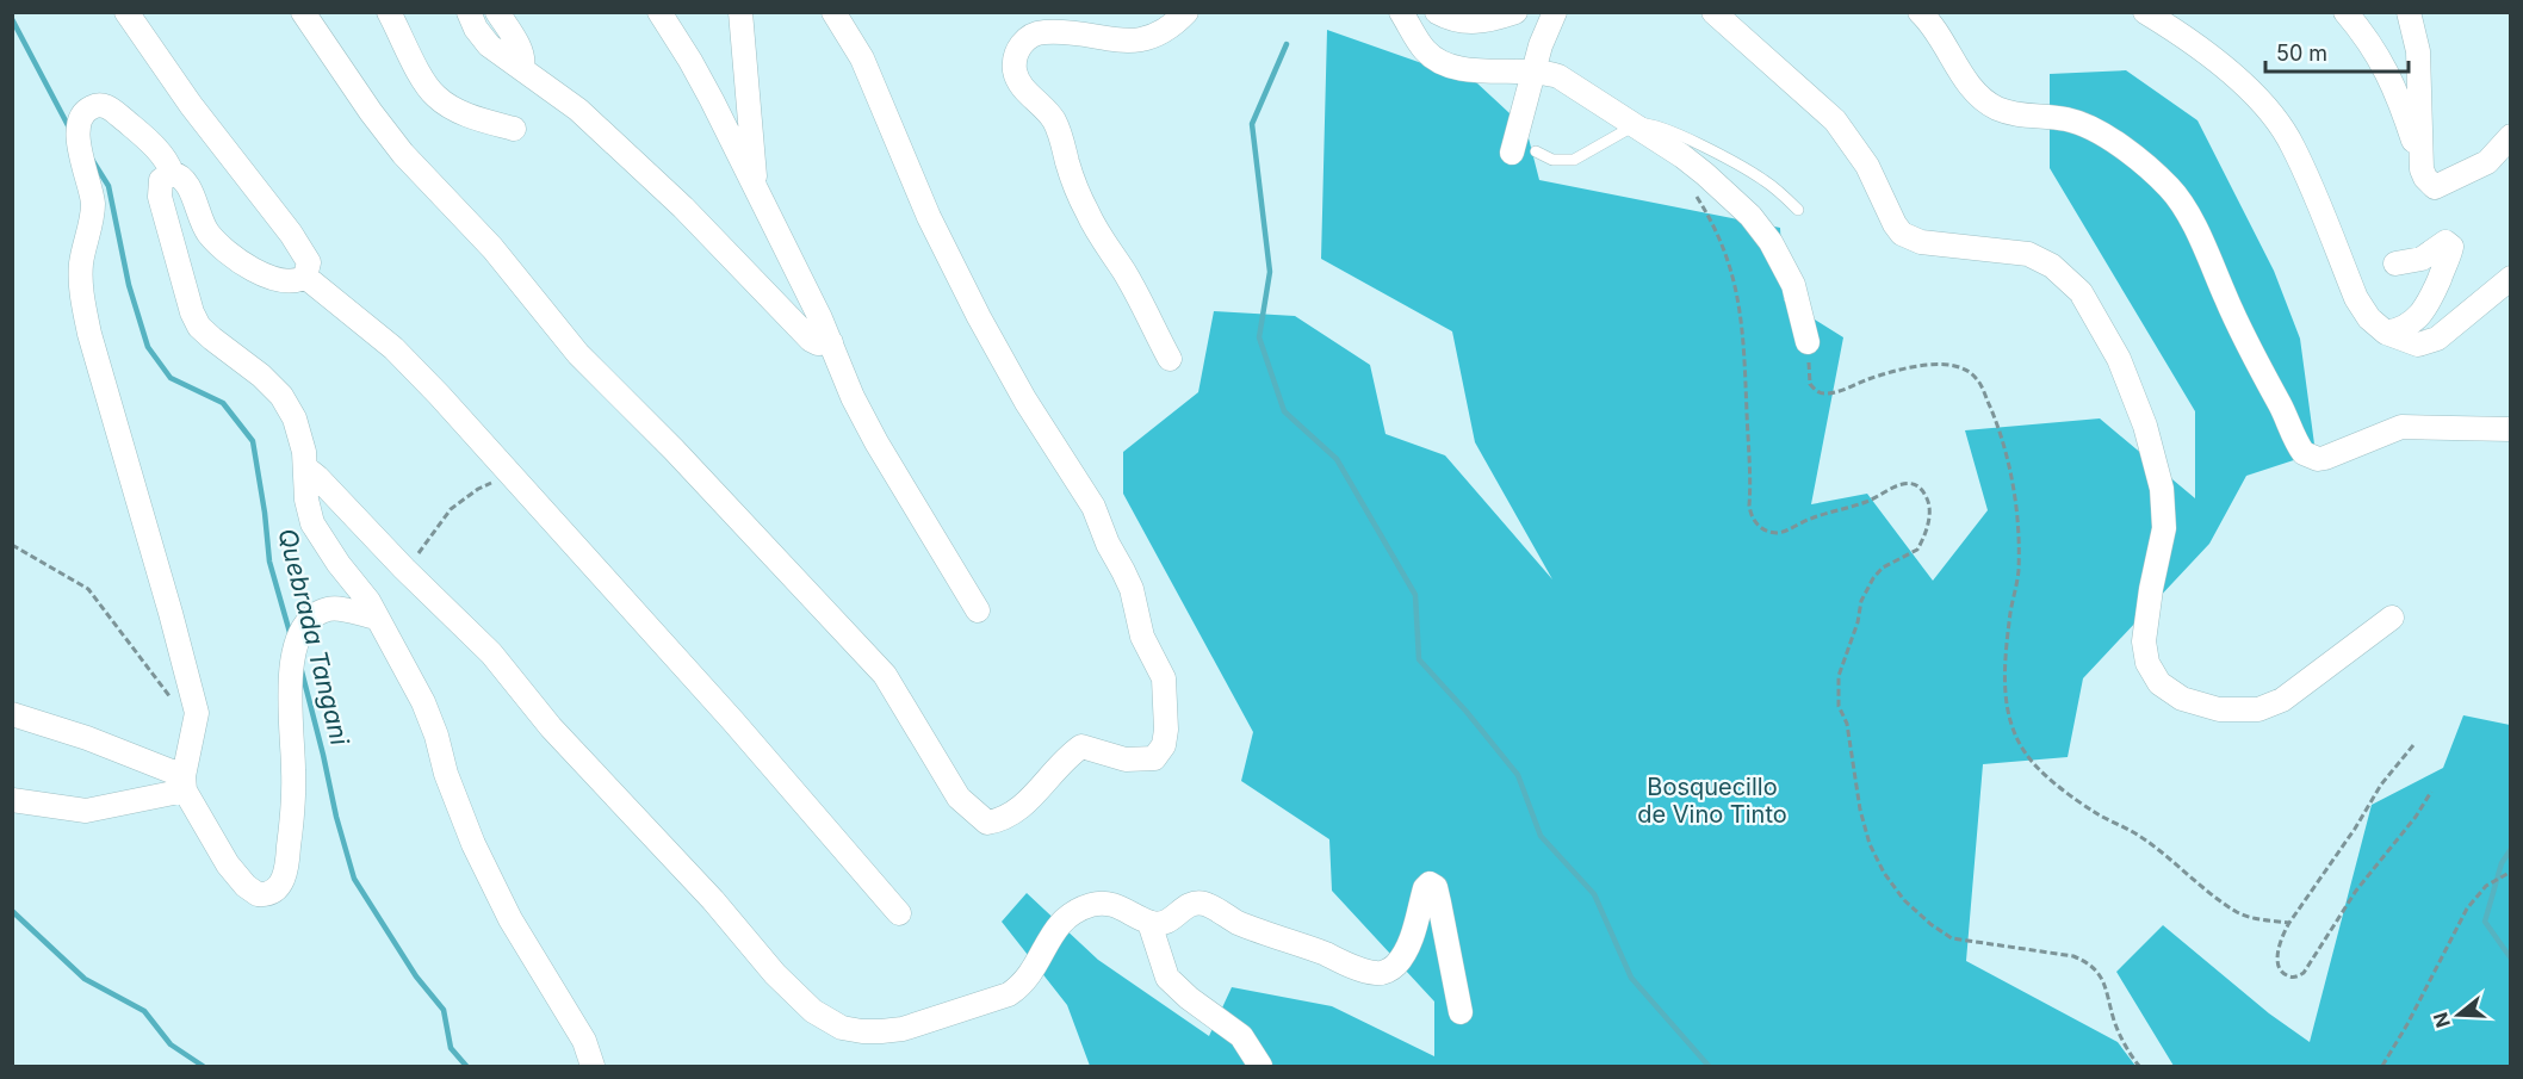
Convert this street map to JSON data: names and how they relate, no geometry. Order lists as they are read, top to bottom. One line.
{"water":["Quebrada Tangani"],"parks":["Bosquecillo de Vino Tinto"],"scale_bar":"50 m","north":"left"}
